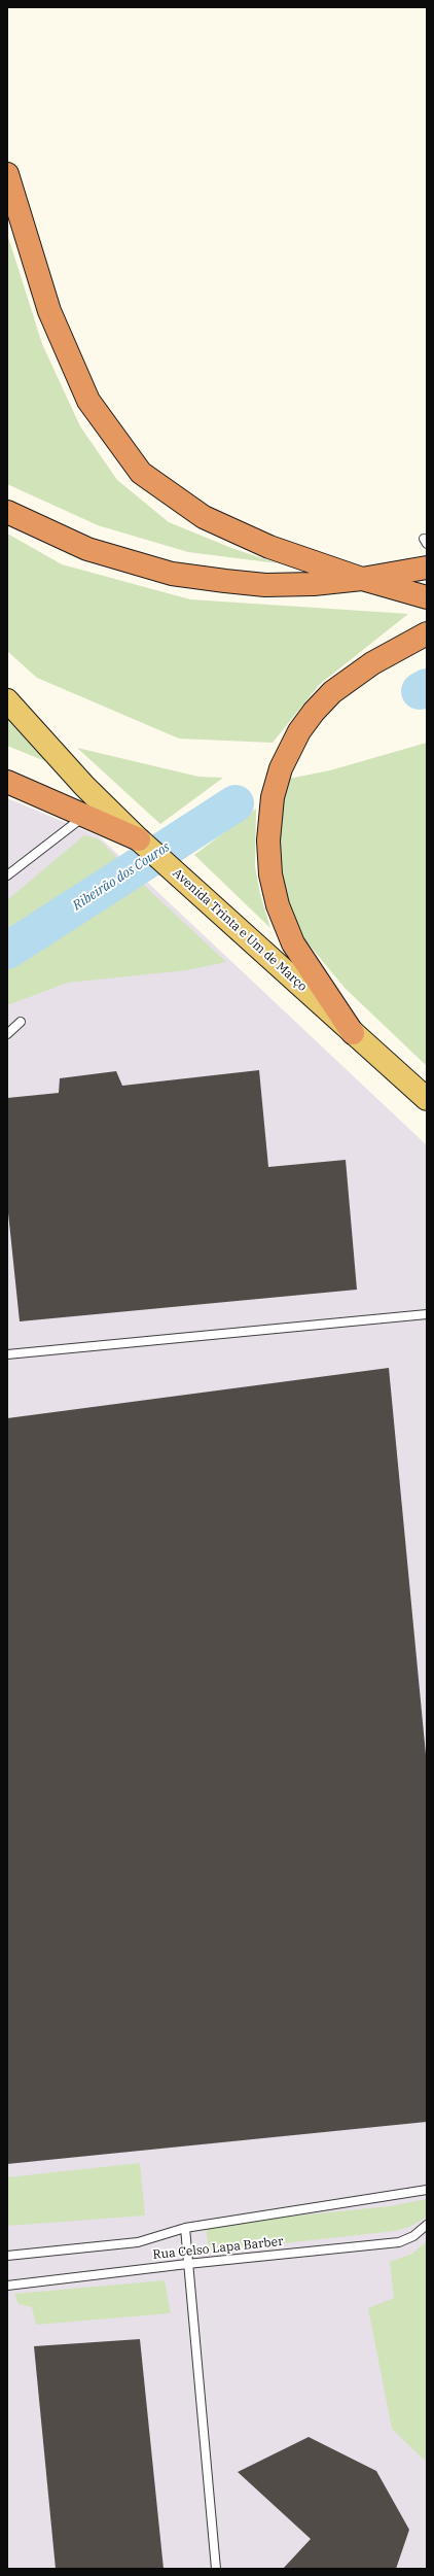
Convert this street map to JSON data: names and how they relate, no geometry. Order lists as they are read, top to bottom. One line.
{"streets":{"main road":["Avenida Trinta e Um de Março"],"lane":["Rua Celso Lapa Barber"]},"water":["Ribeirão dos Couros"]}
